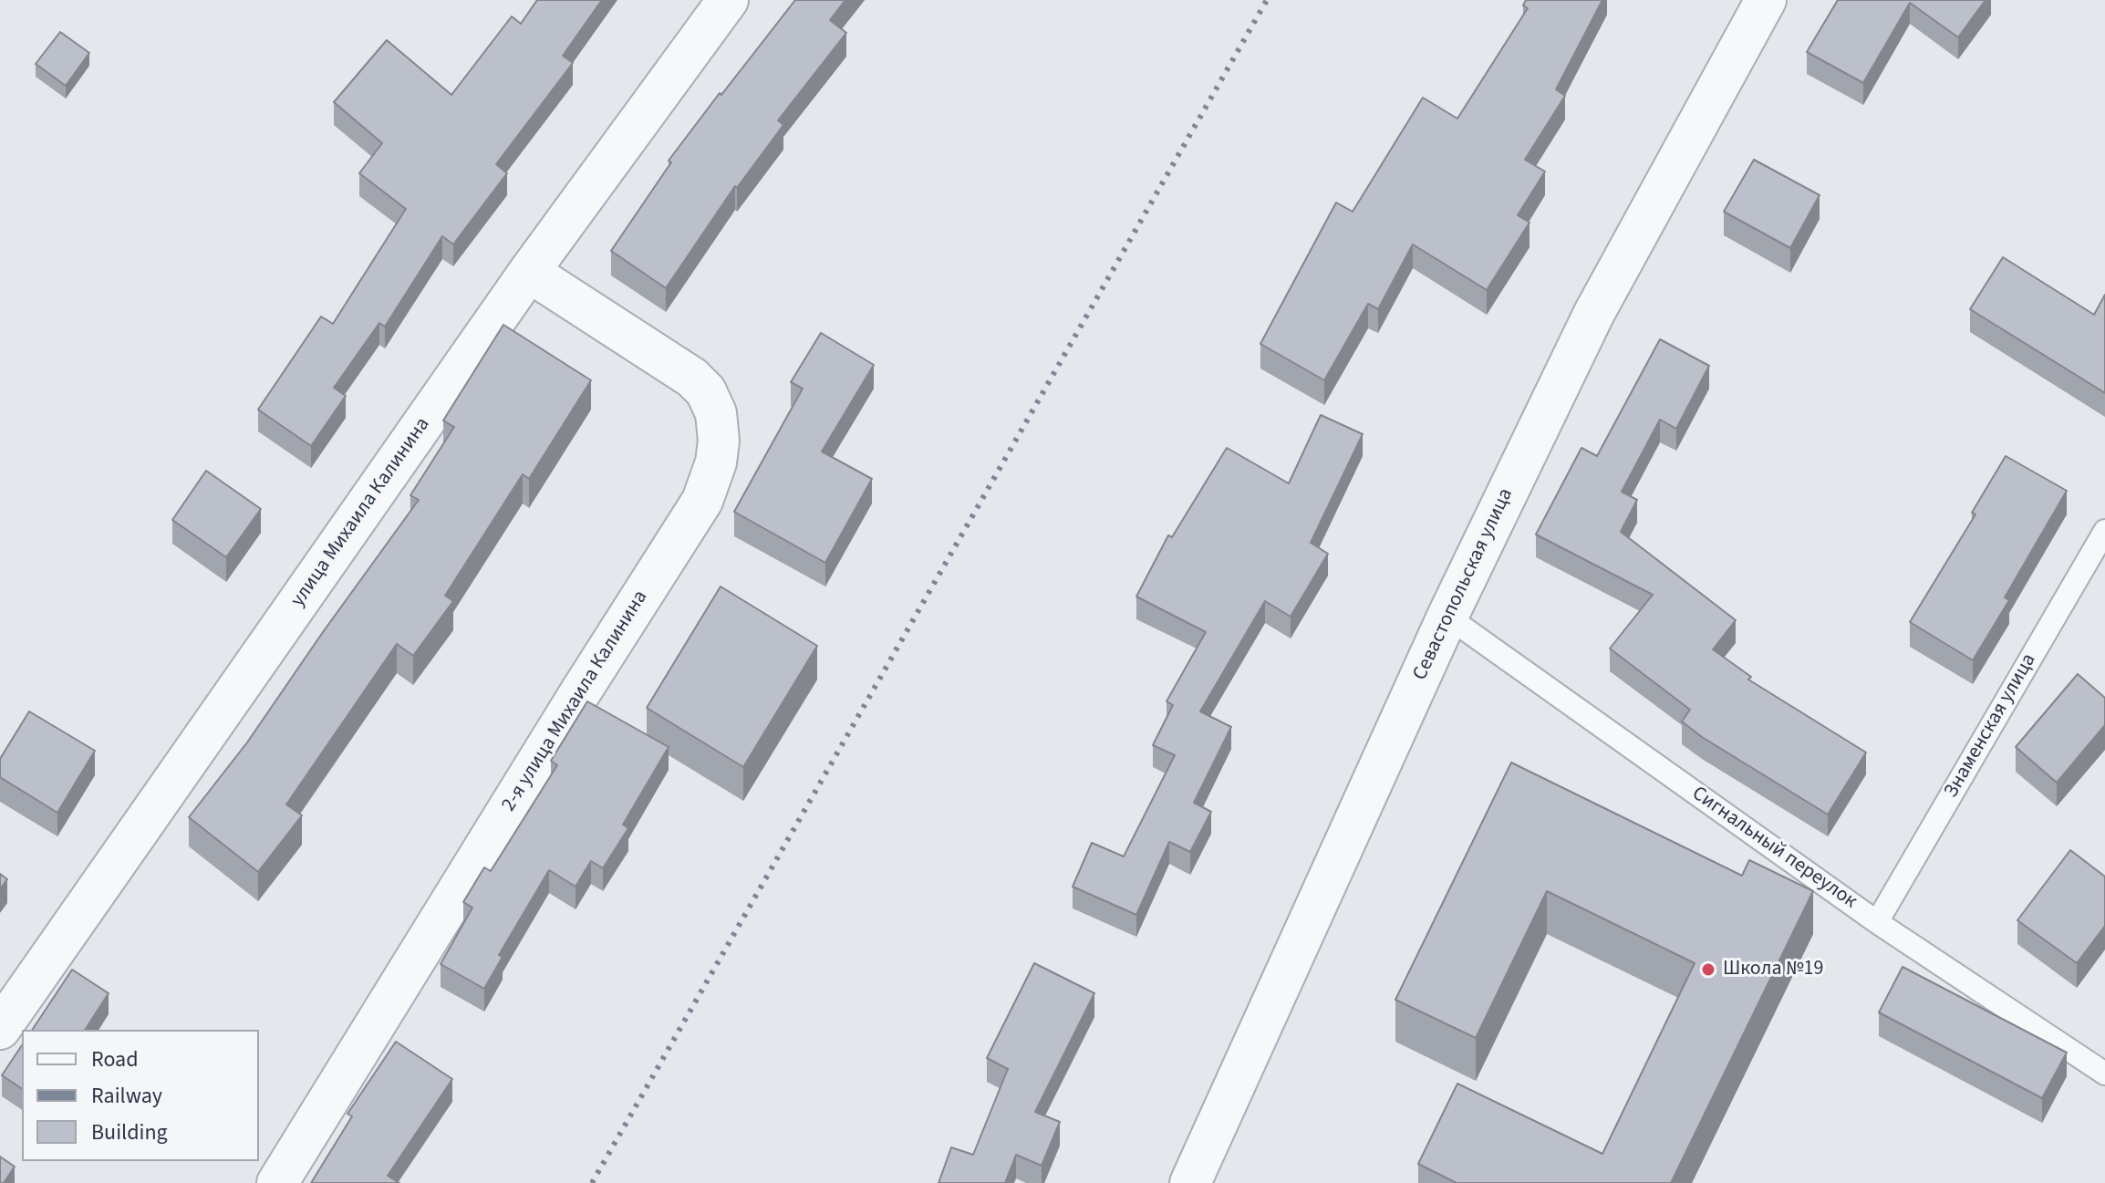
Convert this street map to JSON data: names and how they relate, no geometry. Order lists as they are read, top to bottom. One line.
{"streets":{"street":["улица Михаила Калинина","Севастопольская улица","2-я улица Михаила Калинина"],"lane":["Знаменская улица","Сигнальный переулок"]},"crossings":[["улица Михаила Калинина","2-я улица Михаила Калинина"],["Севастопольская улица","Сигнальный переулок"],["Знаменская улица","Сигнальный переулок"]],"places":["Школа №19"],"legend":["Road","Railway","Building"]}
